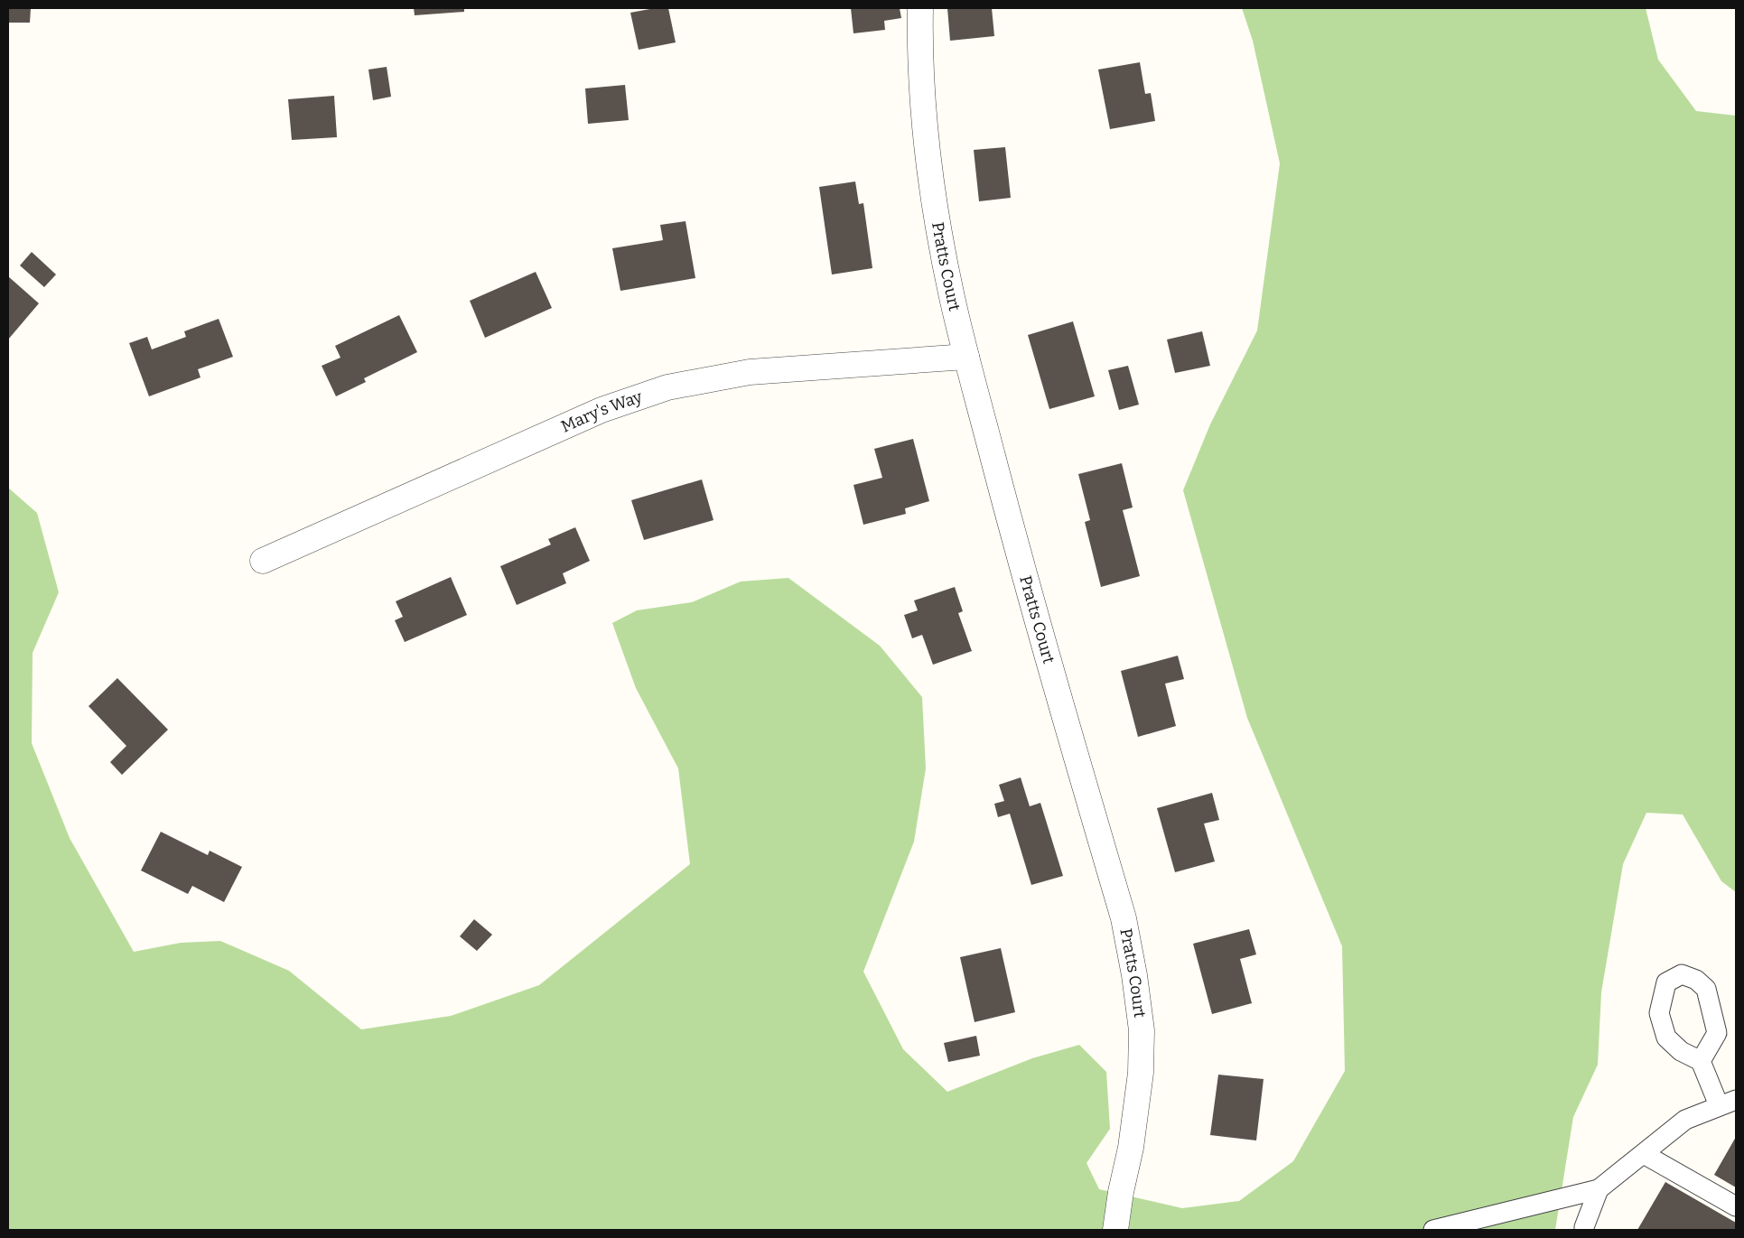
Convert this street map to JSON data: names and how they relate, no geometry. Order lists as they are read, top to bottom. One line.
{"streets":{"street":["Pratts Court","Mary's Way"]},"crossings":[["Pratts Court","Mary's Way"]]}
